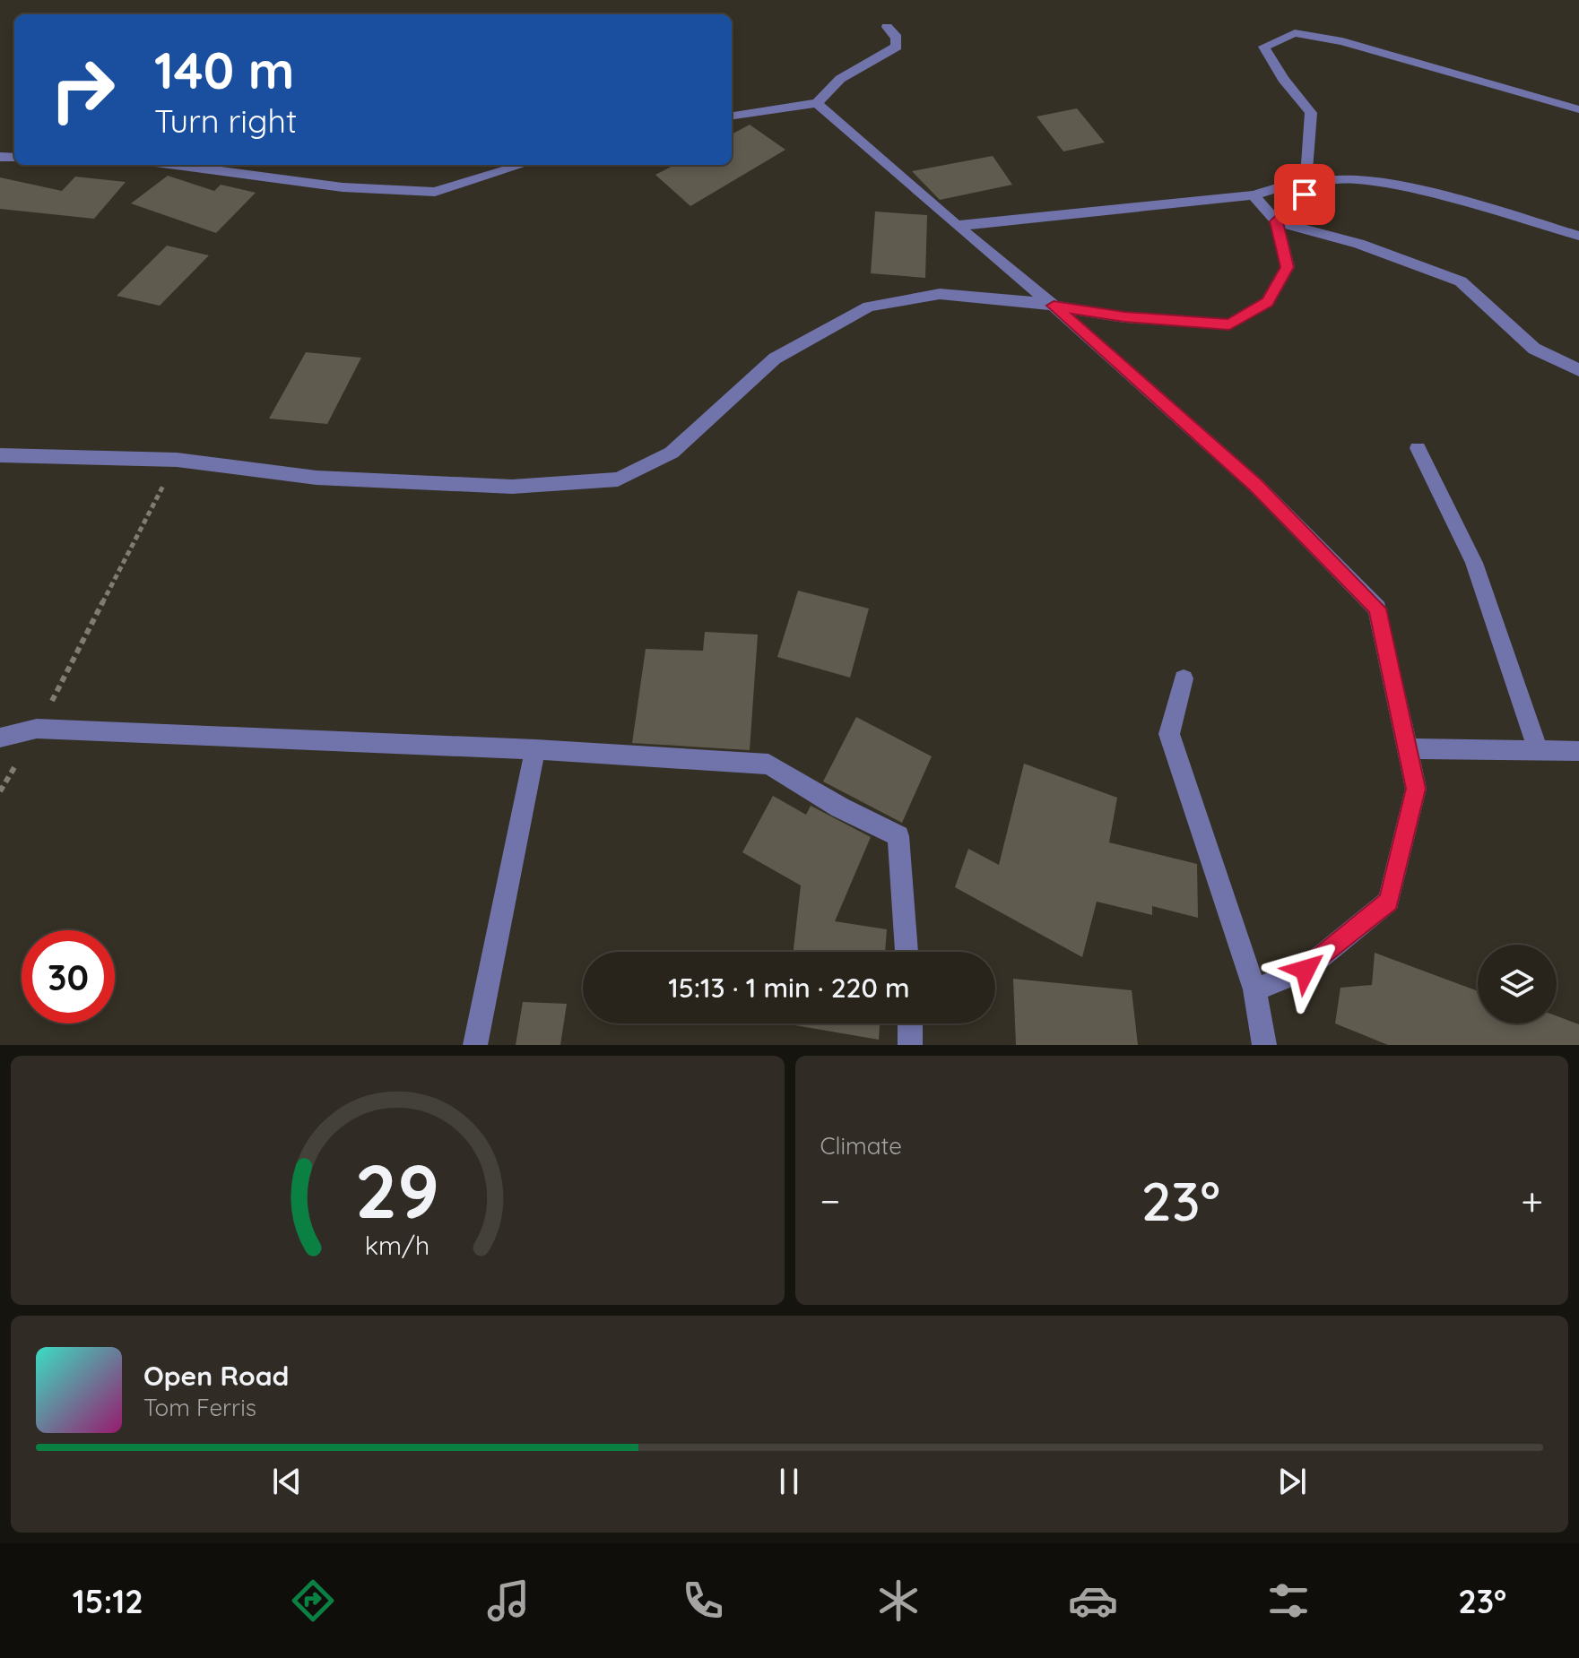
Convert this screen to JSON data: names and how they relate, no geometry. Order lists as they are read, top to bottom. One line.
{"page":{"turn":["140 m","Turn right"],"limit":"30","trip":"15:13 · 1 min · 220 m","tile":"Climate","heat":["−","23°","+"],"song":["Open Road","Tom Ferris"],"tabs":["15:12","23°"],"gauge":["29","km/h"]}}
